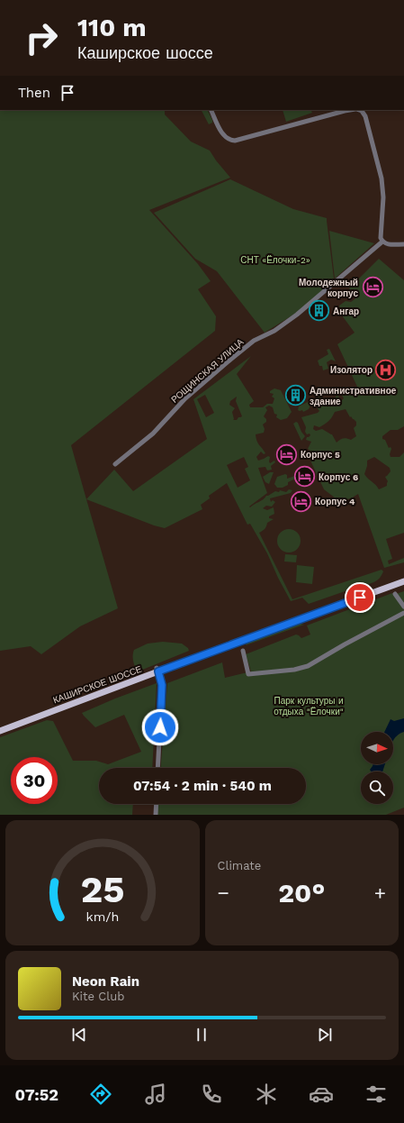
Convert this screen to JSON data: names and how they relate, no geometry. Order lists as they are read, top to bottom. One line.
{"streets":{"main road":["КАШИРСКОЕ ШОССЕ"],"street":["РОЩИНСКАЯ УЛИЦА"]},"parks":["СНТ «Ёлочки-2»","Парк культуры и отдыха \"Ёлочки\""],"places":{"hotel":["Молодежный корпус","Корпус 5","Корпус 6","Корпус 4"],"building":["Ангар","Административное здание"],"hospital":["Изолятор"]},"north":"right","page":{"turn":["110 m","Каширское шоссе"],"then":"Then","limit":"30","trip":"07:54 · 2 min · 540 m","tile":"Climate","heat":["−","20°","+"],"song":["Neon Rain","Kite Club"],"tabs":"07:52","gauge":["25","km/h"]}}
